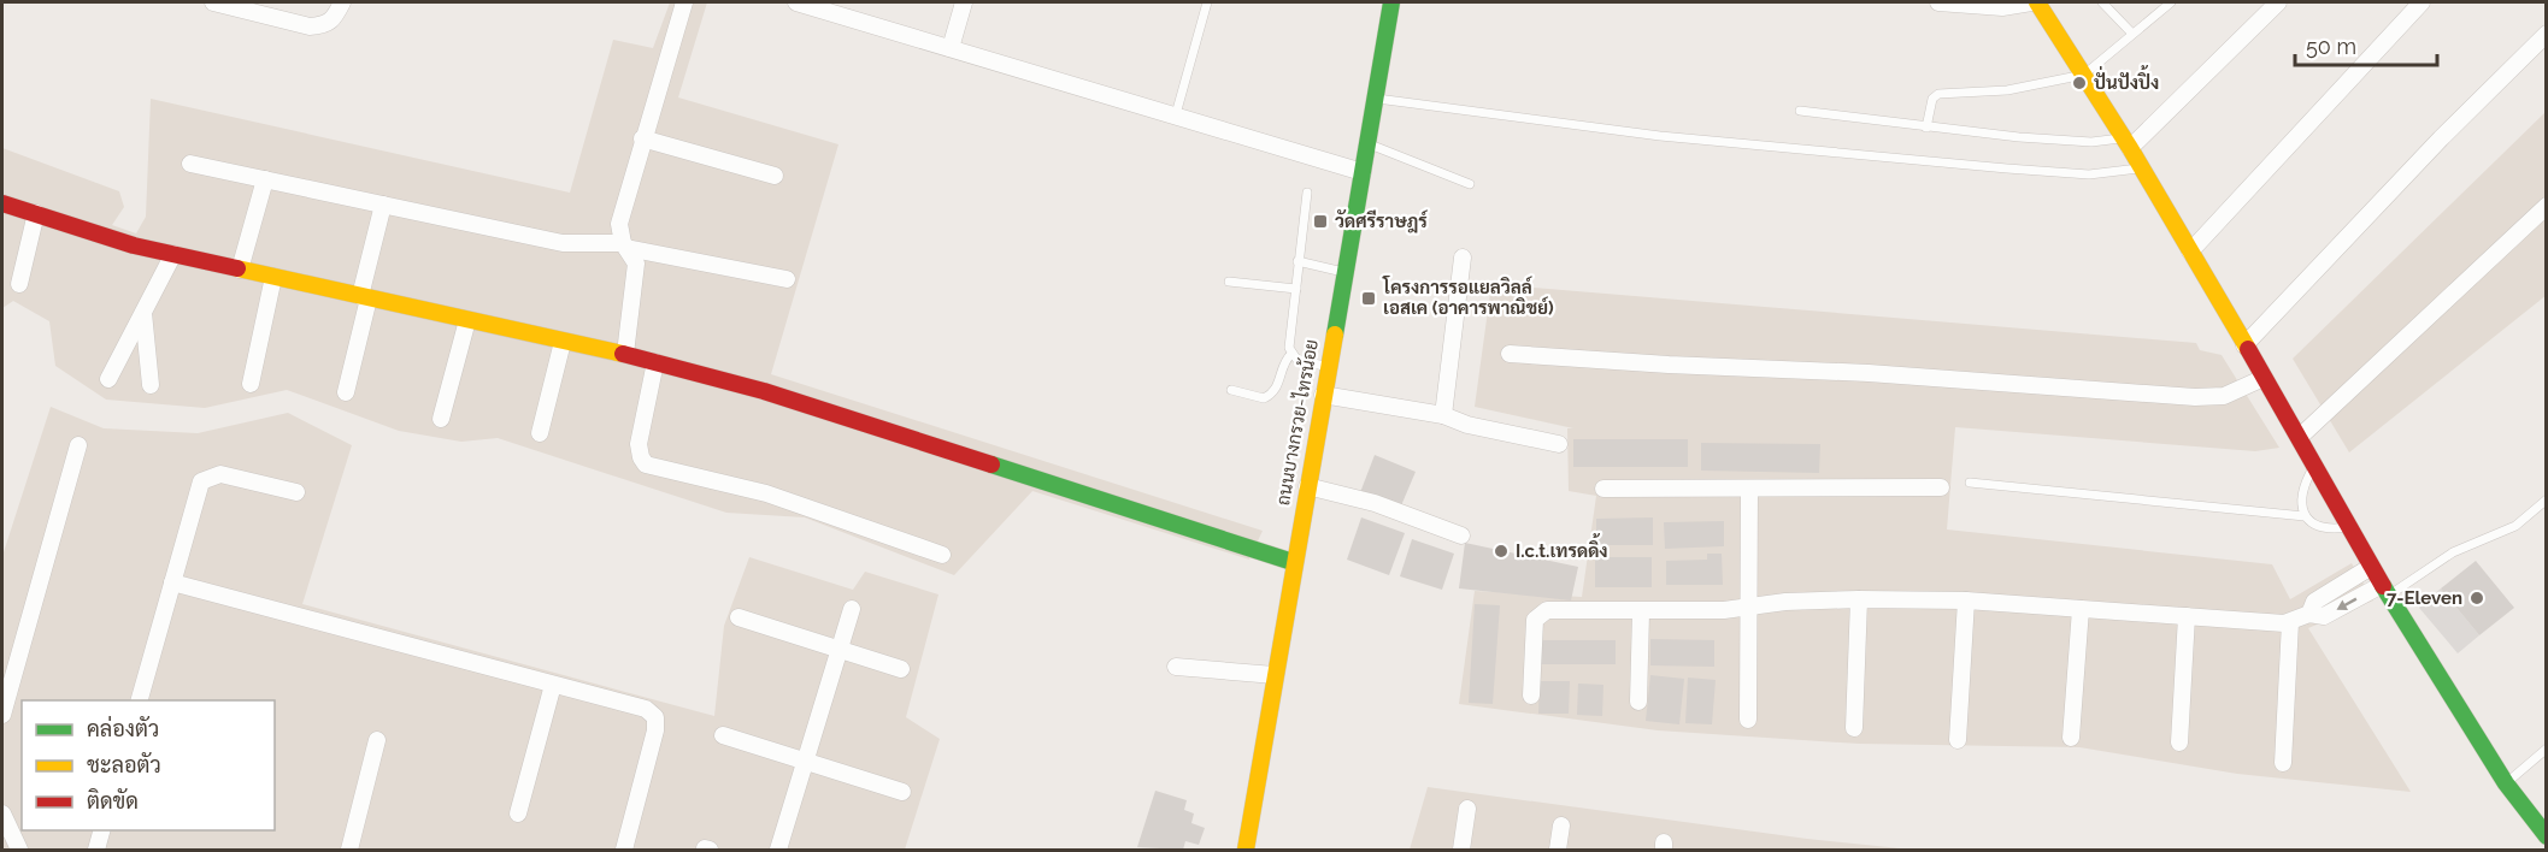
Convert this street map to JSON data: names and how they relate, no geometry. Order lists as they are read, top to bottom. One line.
{"streets":{"street":["ถนนบางกรวย-ไทรน้อย"]},"places":{"other":["ปั่นปังปิ้ง","I.c.t.เทรดดิ้ง","7-Eleven"],"transit":["วัดศรีราษฎร์","โครงการรอแยลวิลล์ เอสเค (อาคารพาณิชย์)"]},"legend":["คล่องตัว","ชะลอตัว","ติดขัด"],"scale_bar":"50 m"}
